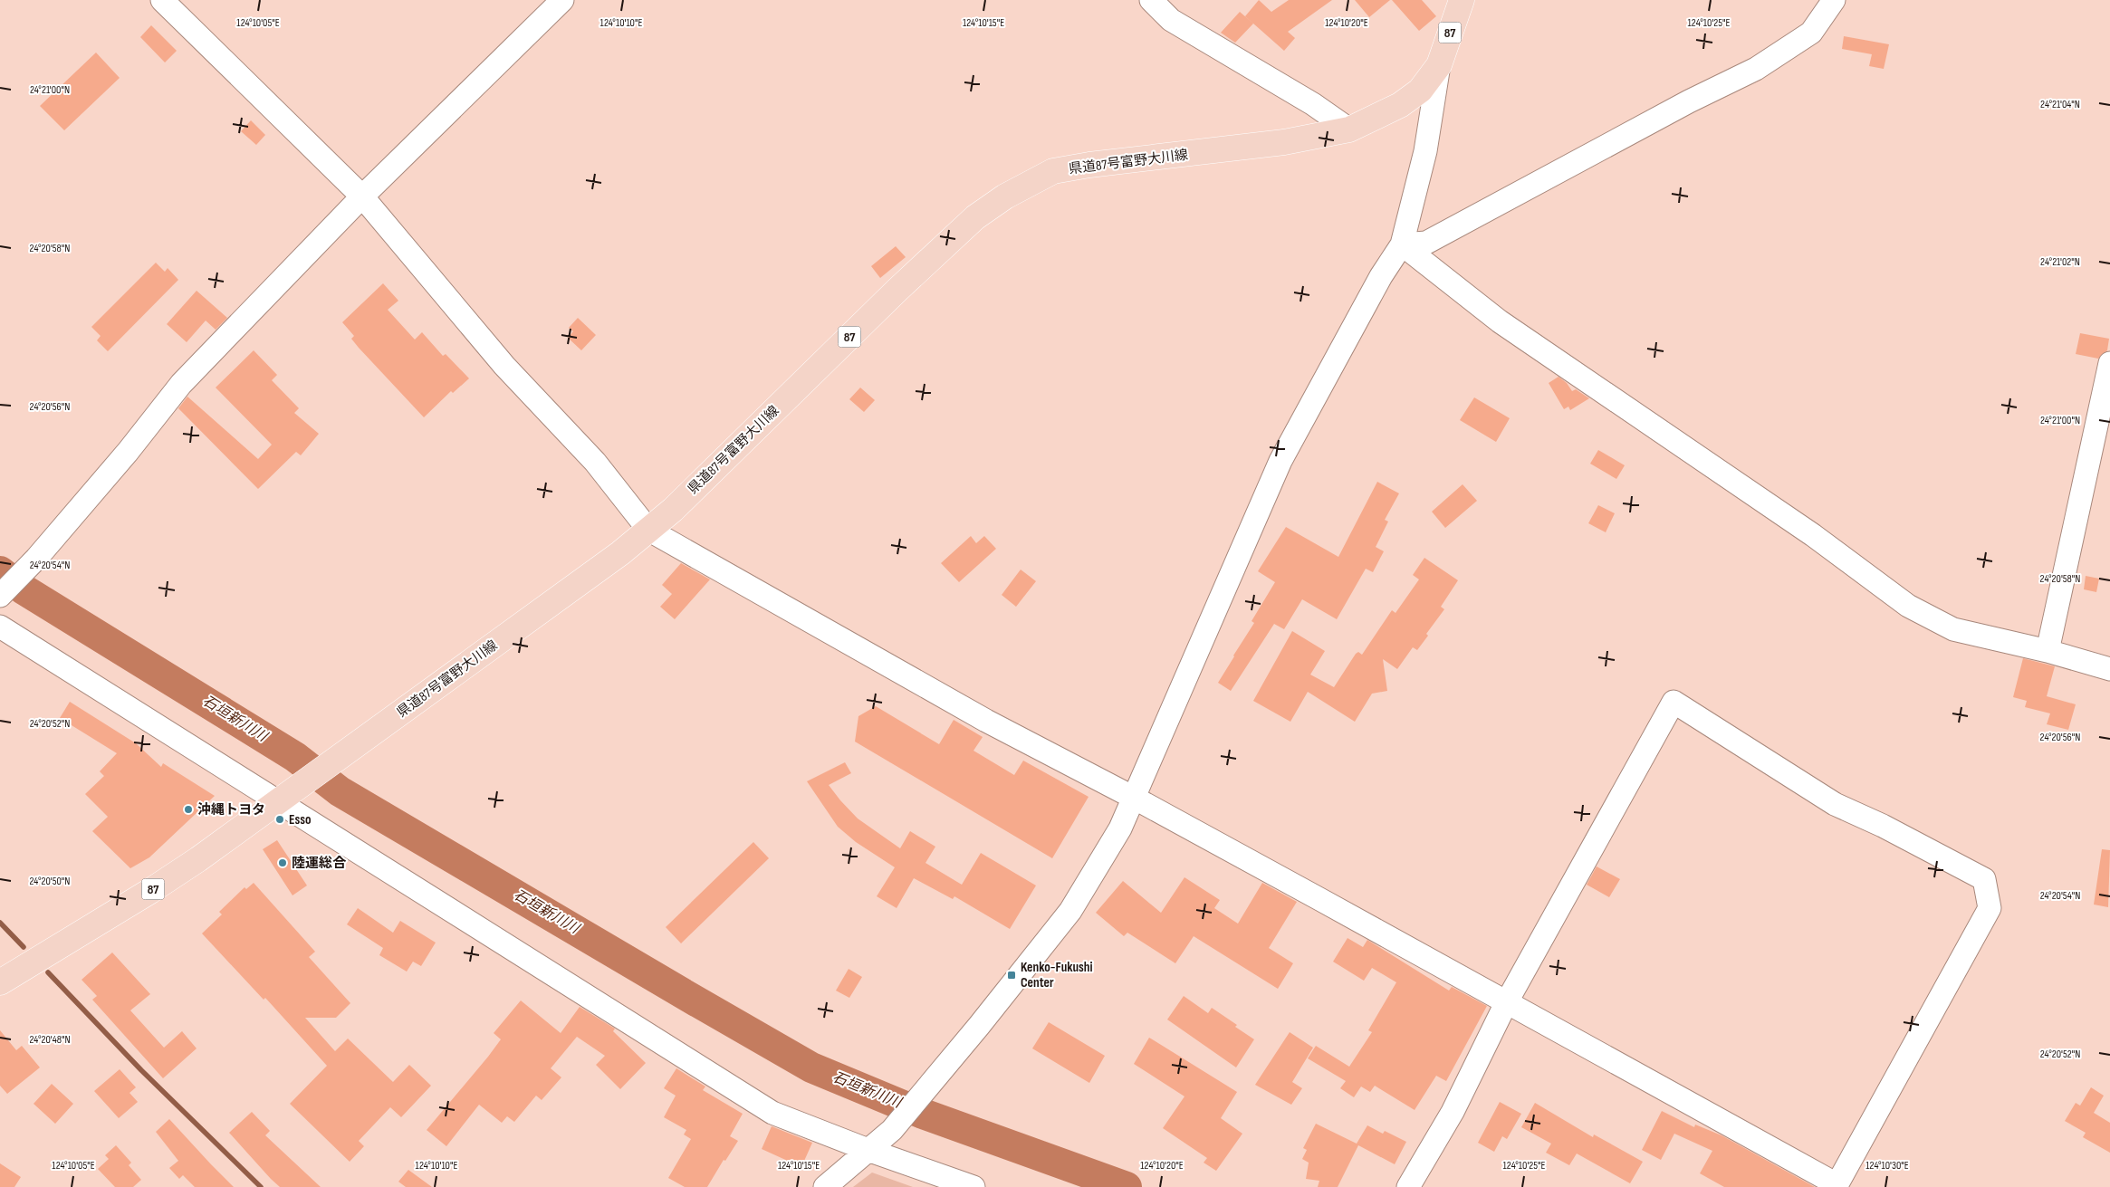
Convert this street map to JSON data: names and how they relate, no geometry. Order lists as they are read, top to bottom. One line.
{"streets":{"main road":["87","県道87号富野大川線"]},"water":["石垣新川川"],"places":{"other":["沖縄トヨタ","Esso","陸運総合"],"transit":["Kenko-Fukushi Center"]},"coordinates":["124°10'05\"E","124°10'10\"E","124°10'15\"E","124°10'20\"E","124°10'25\"E","24°21'00\"N","24°21'04\"N","24°20'58\"N","24°21'02\"N","24°20'56\"N","24°20'54\"N","24°20'52\"N","24°20'50\"N","24°20'48\"N","124°10'30\"E"]}
